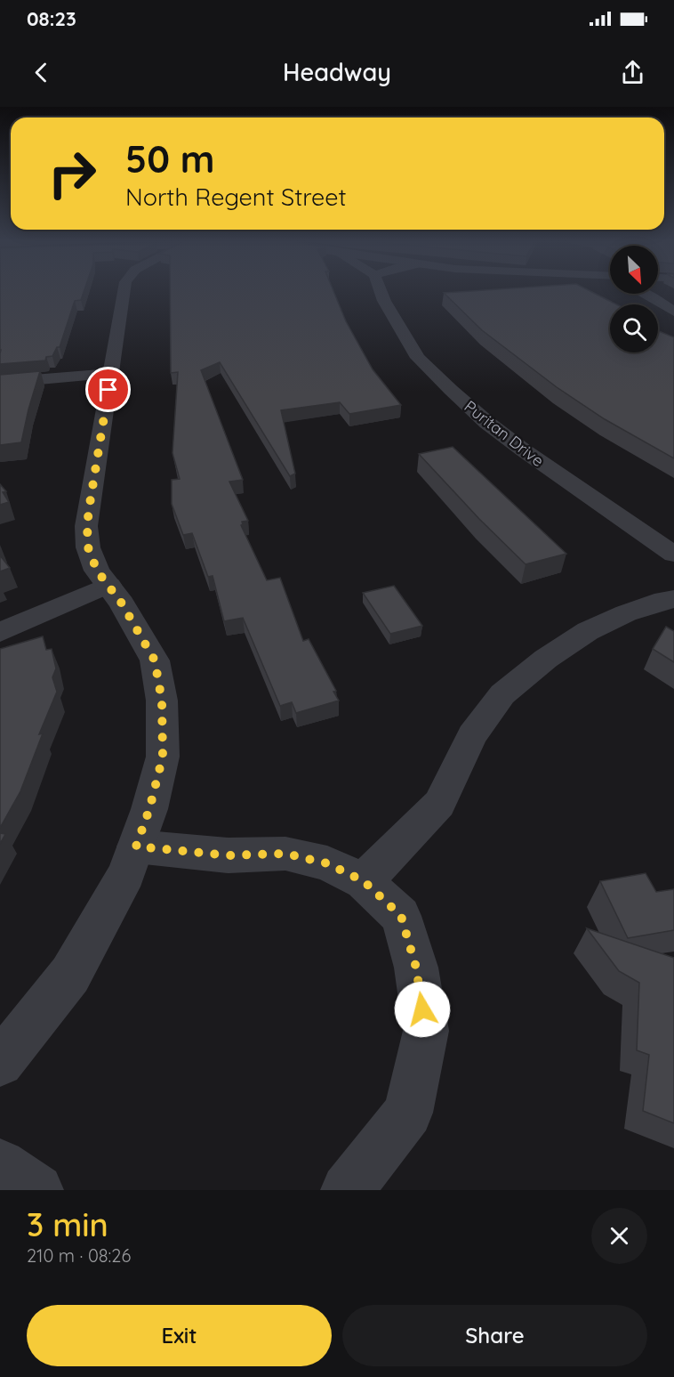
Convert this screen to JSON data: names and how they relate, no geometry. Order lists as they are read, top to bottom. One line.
{"streets":{"street":["Puritan Drive"]},"north":"bottom right","page":{"status":"08:23","header":"Headway","turn":["50 m","North Regent Street"],"heading":["3 min","210 m · 08:26"],"buttons":["Exit","Share"]}}
